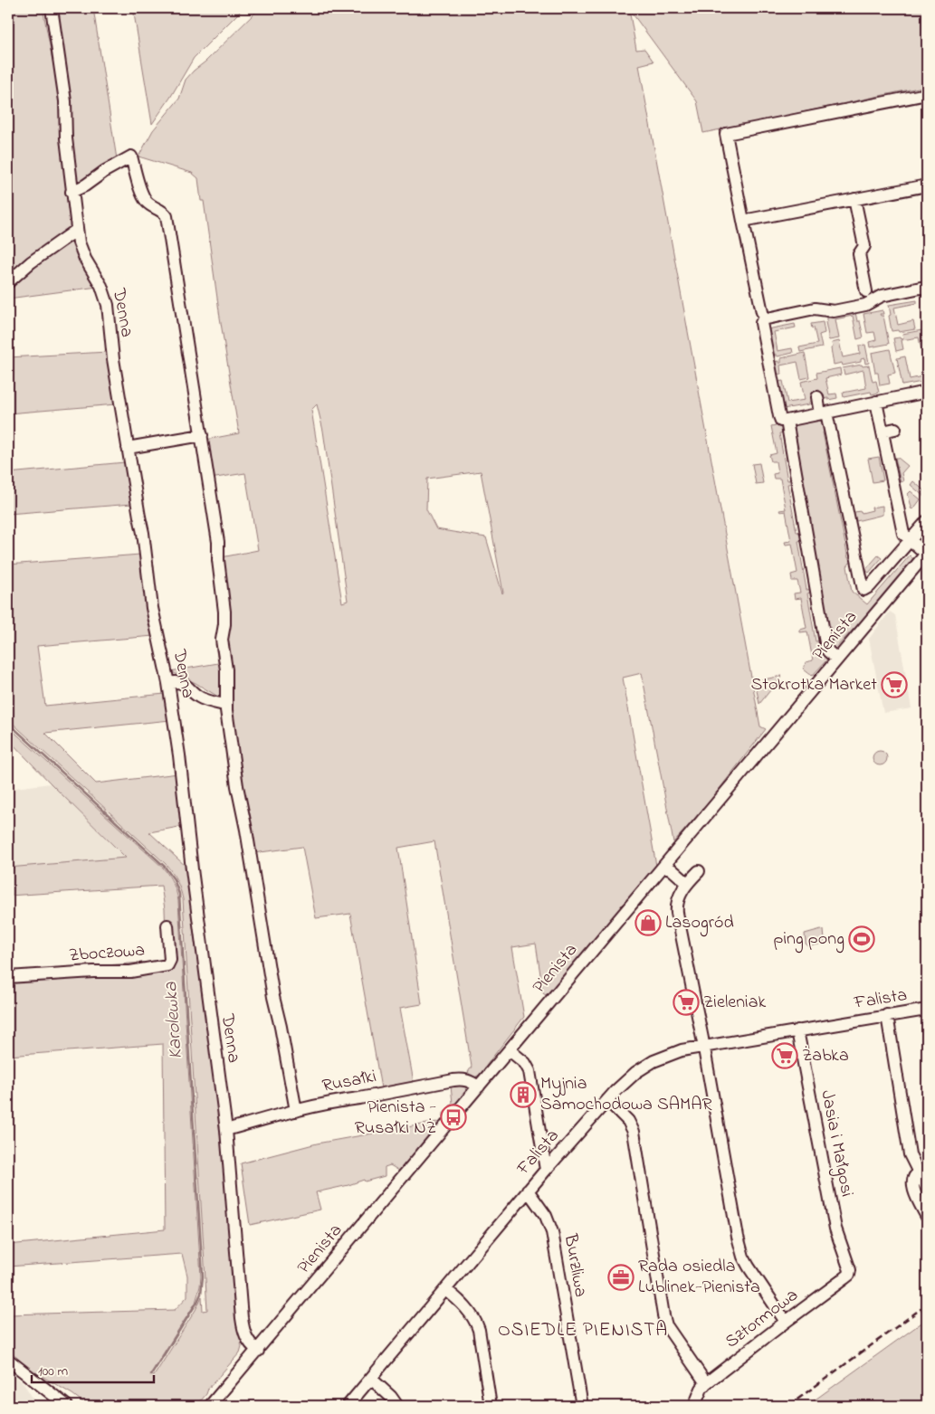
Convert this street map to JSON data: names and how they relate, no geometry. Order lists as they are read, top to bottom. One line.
{"streets":{"street":["Denna","Pienista","Zboczowa","Falista","Rusałki","Jasia i Małgosi","Burzliwa","Sztormowa"]},"crossings":[["Denna","Pienista"],["Denna","Rusałki"],["Pienista","Rusałki"],["Falista","Jasia i Małgosi"],["Falista","Burzliwa"],["Jasia i Małgosi","Sztormowa"]],"districts":["OSIEDLE PIENISTA"],"water":["Karolewka"],"places":{"supermarket":["Stokrotka Market","Zieleniak","Żabka"],"shop":["Lasogród"],"sports":["ping pong"],"building":["Myjnia Samochodowa SAMAR"],"bus stop":["Pienista - Rusałki NŻ"],"office":["Rada osiedla Lublinek-Pienista"]},"scale_bar":"100 m"}
